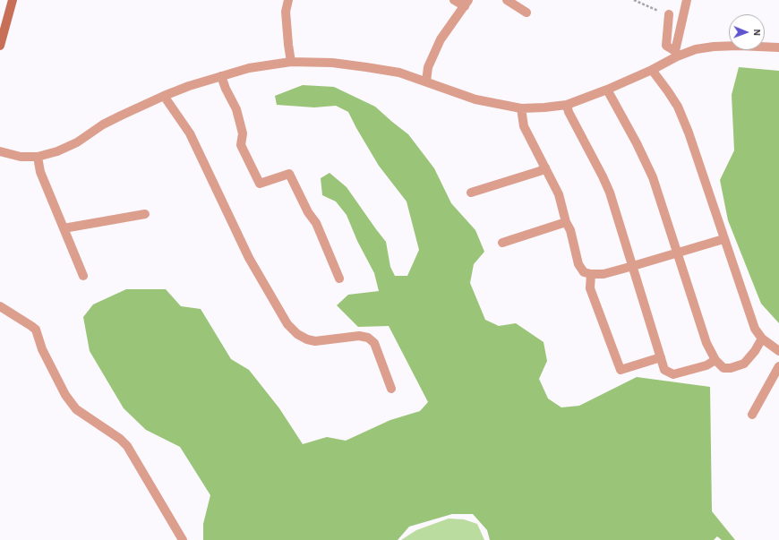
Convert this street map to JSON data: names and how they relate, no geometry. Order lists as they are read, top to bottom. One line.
{"north":"right"}
